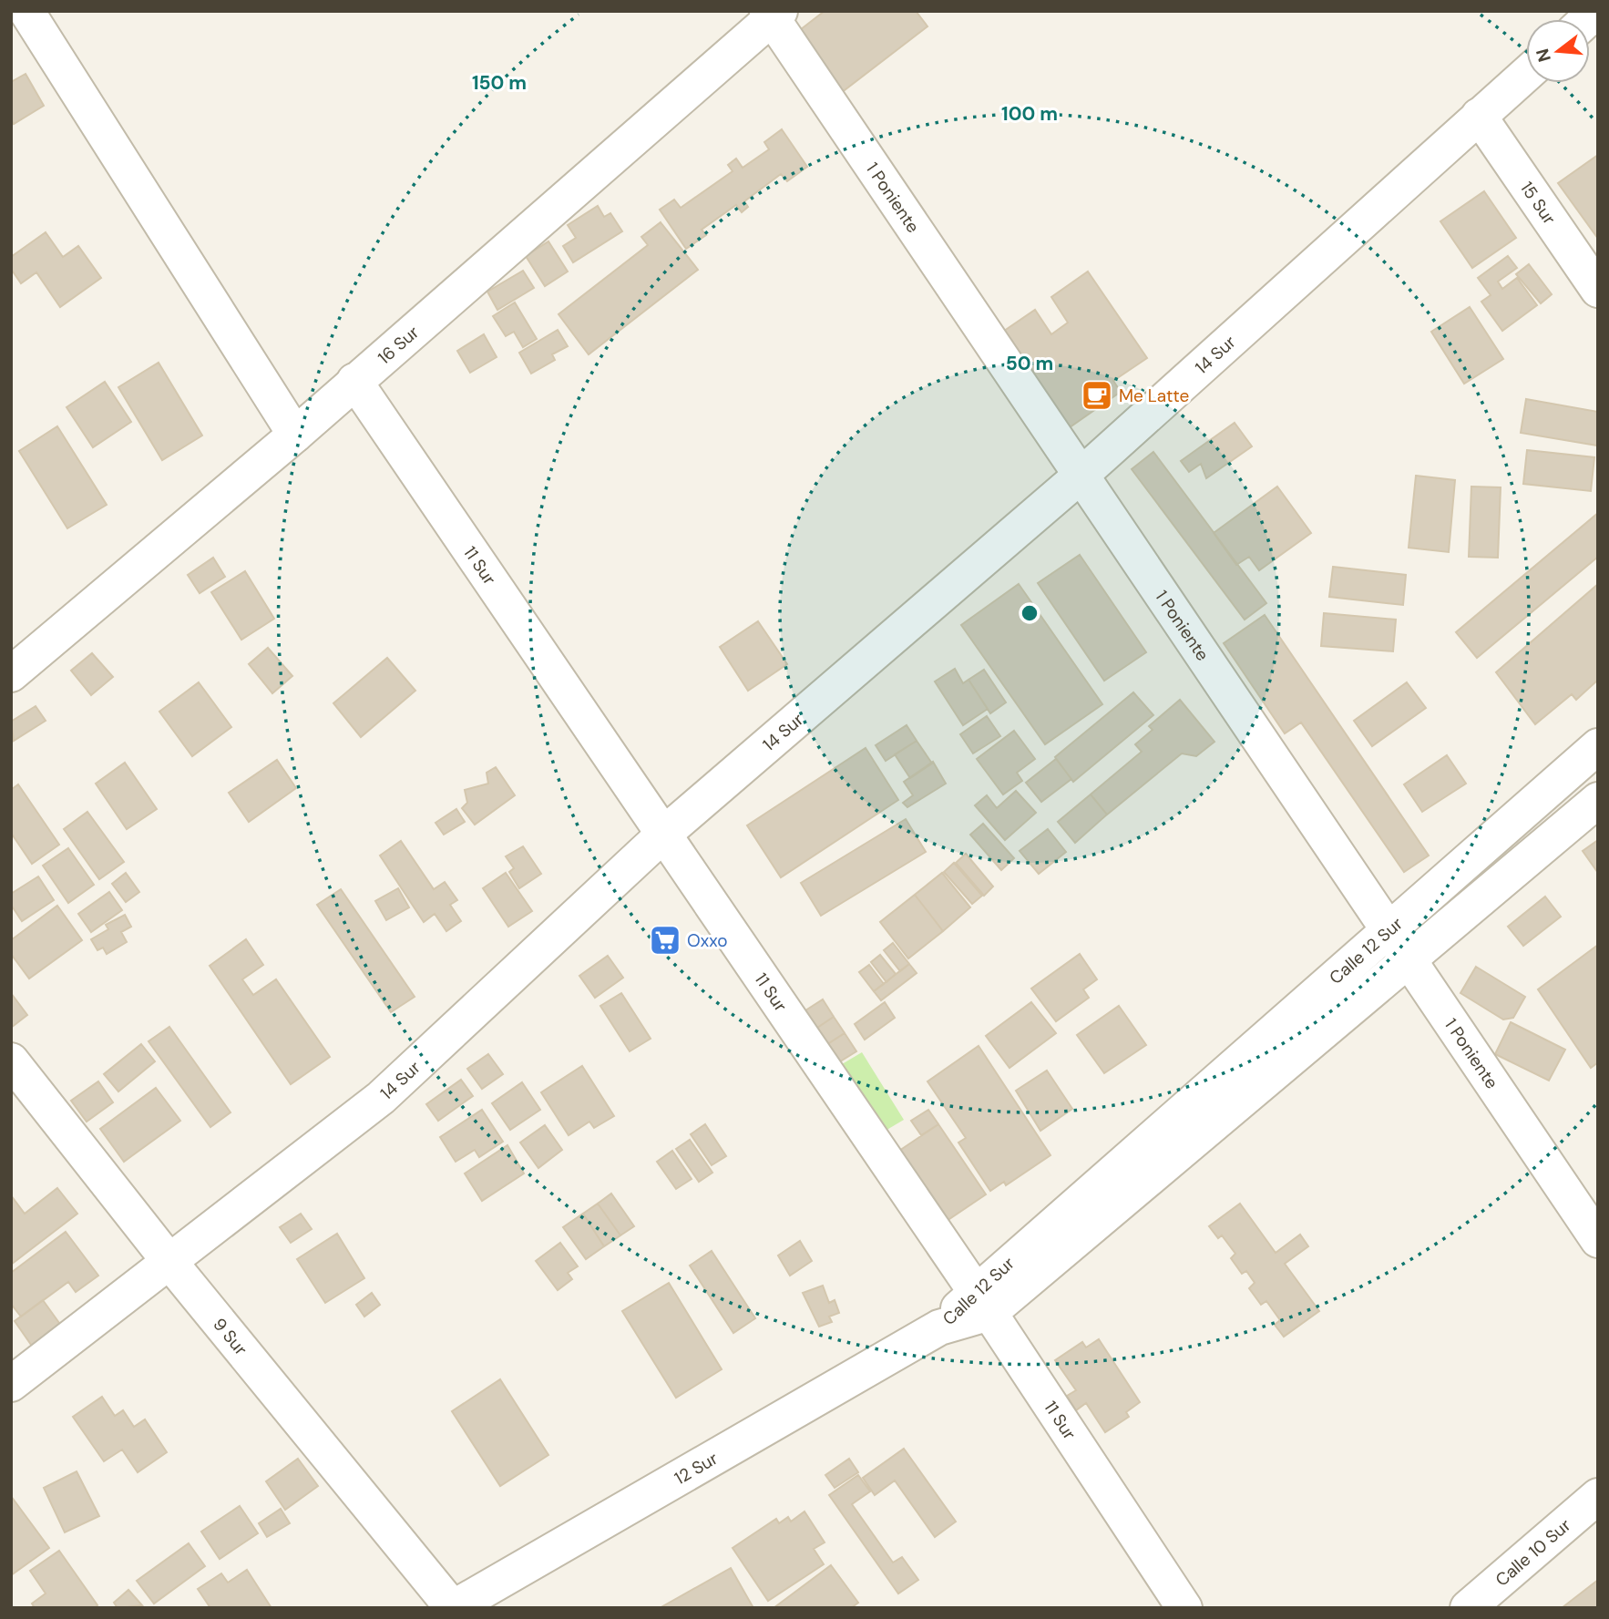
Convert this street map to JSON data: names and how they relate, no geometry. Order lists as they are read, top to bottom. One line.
{"streets":{"street":["1 Poniente","15 Sur","16 Sur","14 Sur","11 Sur","Calle 12 Sur","9 Sur","12 Sur","Calle 10 Sur"]},"crossings":[["1 Poniente","16 Sur"],["1 Poniente","14 Sur"],["1 Poniente","Calle 12 Sur"],["15 Sur","14 Sur"],["16 Sur","11 Sur"],["14 Sur","11 Sur"],["14 Sur","9 Sur"],["11 Sur","Calle 12 Sur"],["Calle 12 Sur","12 Sur"],["9 Sur","12 Sur"]],"places":{"cafe":["Me Latte"],"supermarket":["Oxxo"]},"north":"left","rings":["150 m","100 m","50 m"]}
